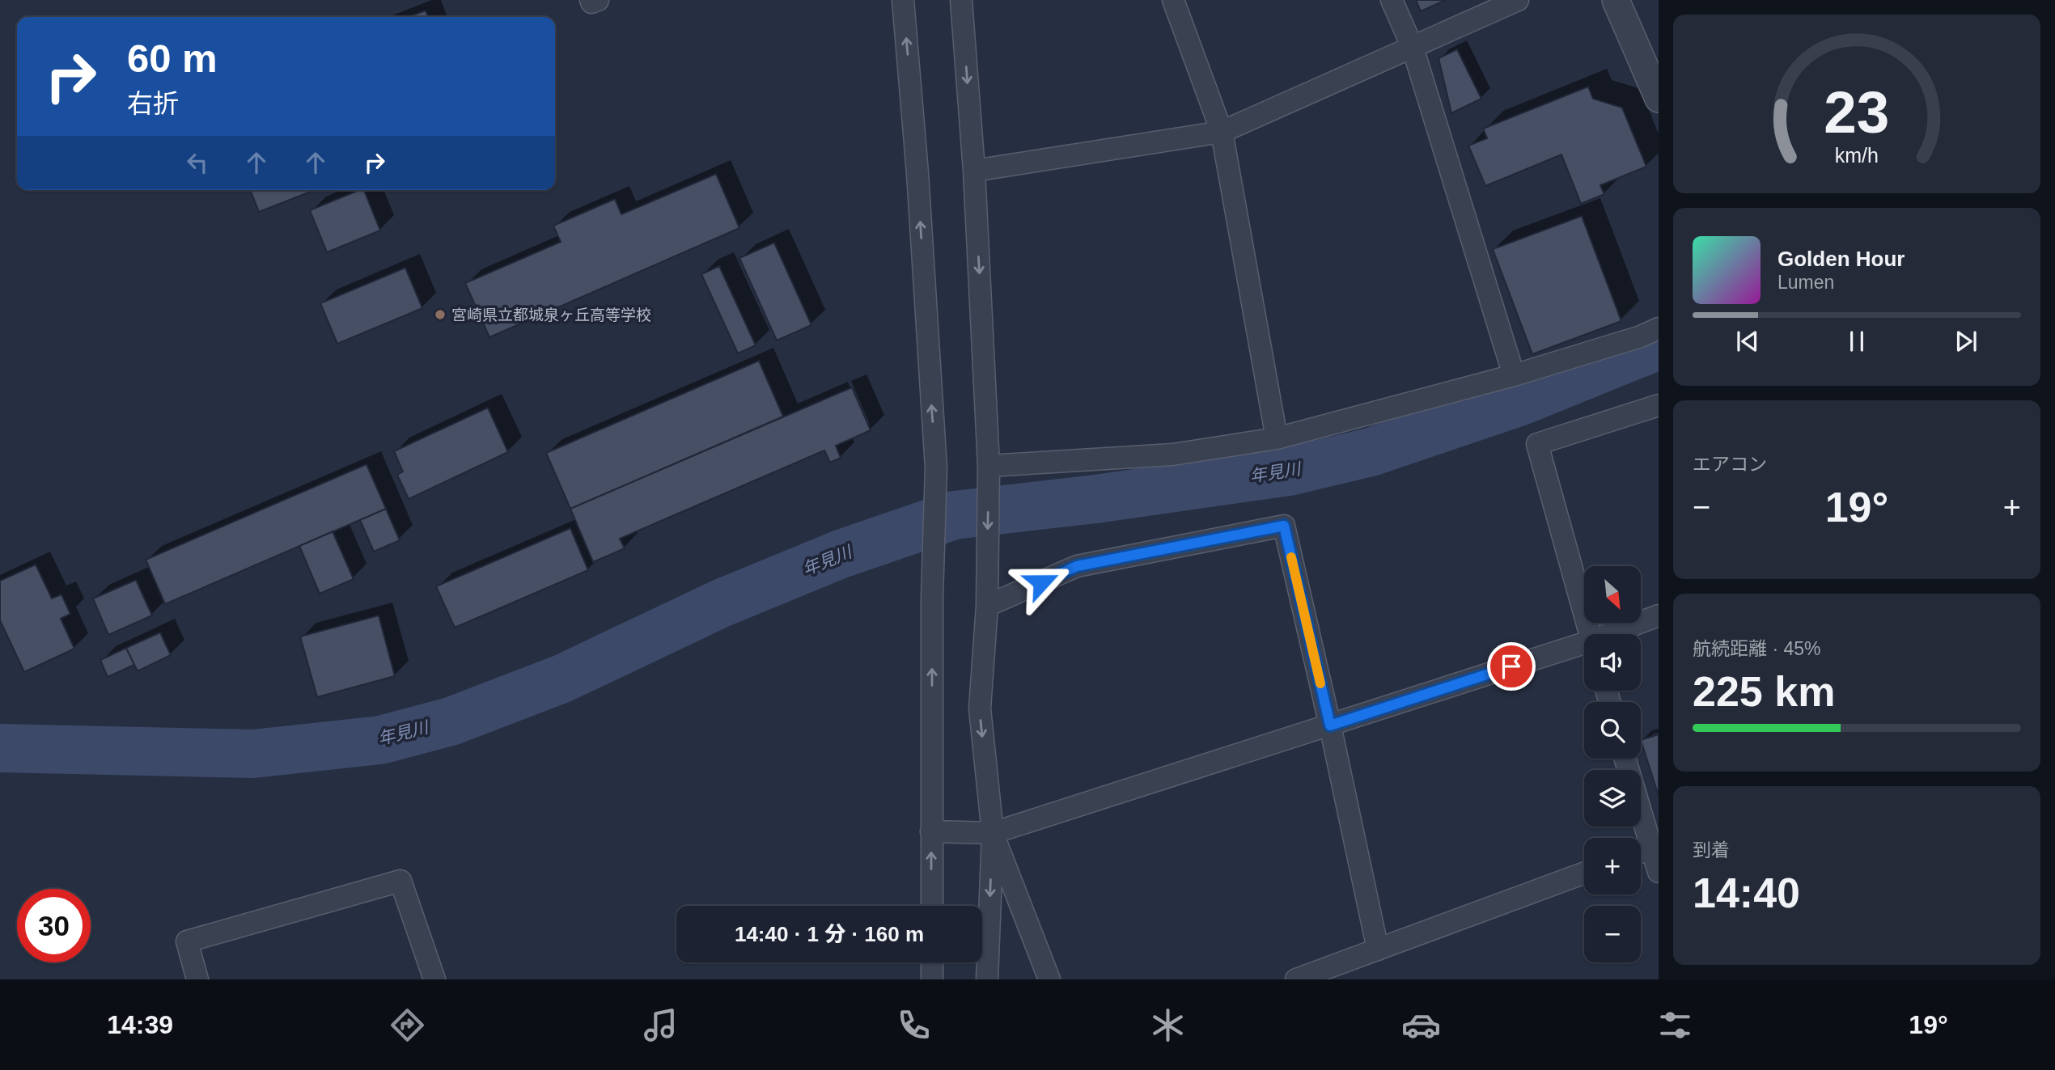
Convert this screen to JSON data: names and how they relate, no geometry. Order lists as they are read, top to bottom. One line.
{"water":["年見川"],"places":["宮崎県立都城泉ヶ丘高等学校"],"north":"bottom right","page":{"turn":["60 m","右折"],"song":["Golden Hour","Lumen"],"tile":["エアコン",["航続距離 · 45%","225 km"],["到着","14:40"]],"heat":["−","19°","+"],"map_buttons":["+","−"],"limit":"30","trip":"14:40 · 1 分 · 160 m","tabs":["14:39","19°"],"gauge":["23","km/h"]}}
